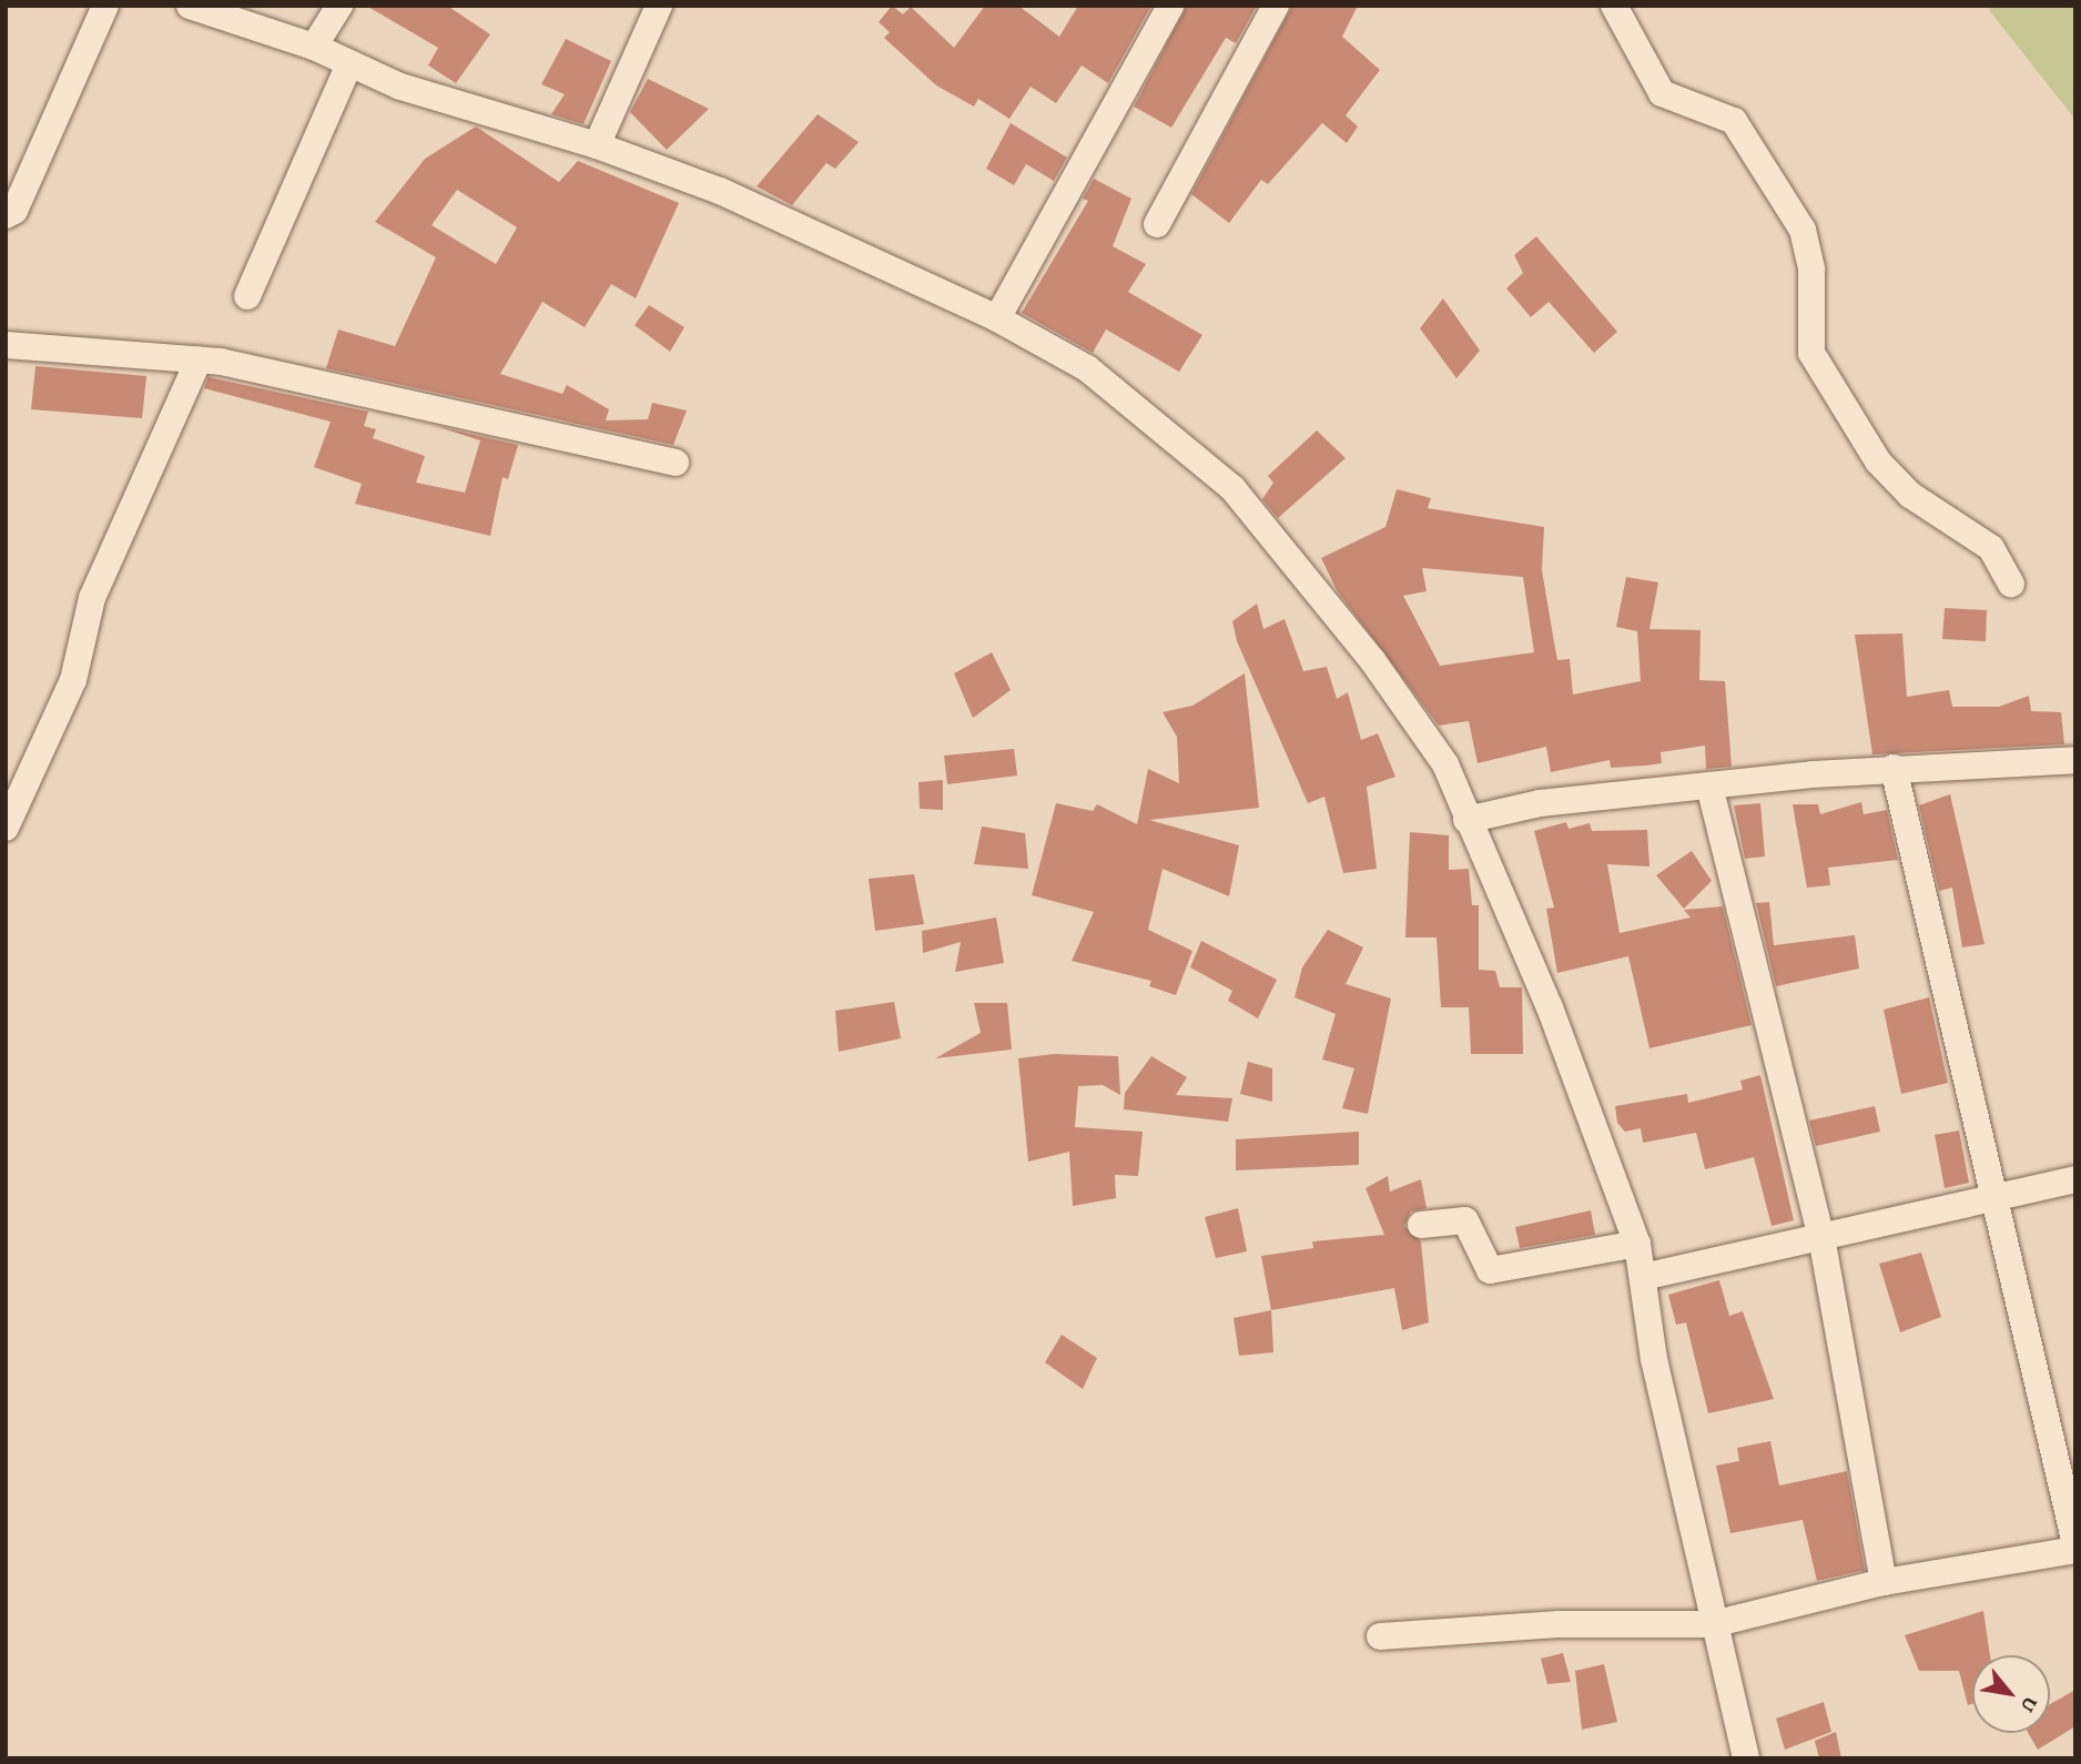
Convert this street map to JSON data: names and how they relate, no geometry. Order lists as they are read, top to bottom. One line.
{"north":"bottom right"}
